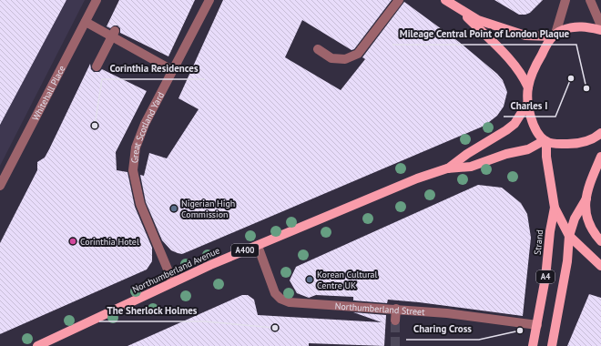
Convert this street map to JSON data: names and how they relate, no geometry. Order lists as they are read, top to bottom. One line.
{"streets":{"main road":["Strand","A400","Northumberland Avenue","A4"],"street":["Whitehall Place","Great Scotland Yard","Northumberland Street"]},"crossings":[["Great Scotland Yard","Northumberland Avenue"],["Strand","Northumberland Avenue"],["Strand","Northumberland Street"],["Northumberland Avenue","Northumberland Street"]],"places":["Charles I","Mileage Central Point of London Plaque","Corinthia Residences","Nigerian High Commission","Corinthia Hotel","Korean Cultural Centre UK","The Sherlock Holmes","Charing Cross"]}
